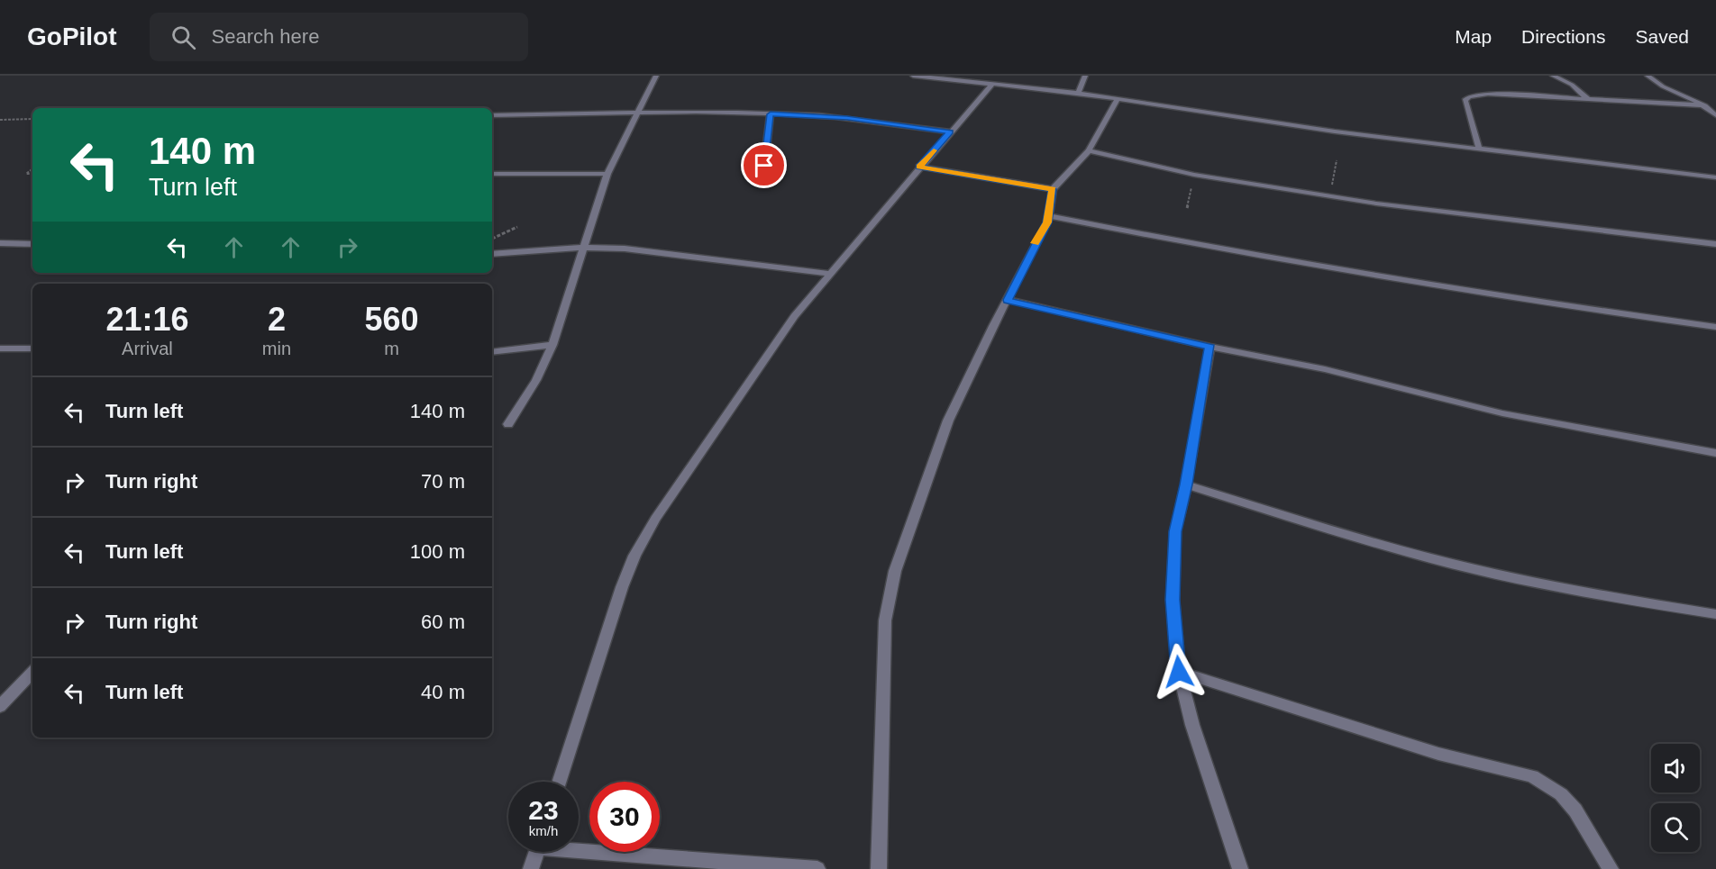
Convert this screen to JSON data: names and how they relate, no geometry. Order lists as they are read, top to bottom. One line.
{"page":{"header":"GoPilot","search":"Search here","nav":["Map","Directions","Saved"],"turn":["140 m","Turn left"],"eta":["21:16","Arrival","2","min","560","m"],"list":[{"name":"Turn left","value":"140 m"},{"name":"Turn right","value":"70 m"},{"name":"Turn left","value":"100 m"},{"name":"Turn right","value":"60 m"},{"name":"Turn left","value":"40 m"}],"speed":"23 km/h","limit":"30"}}
